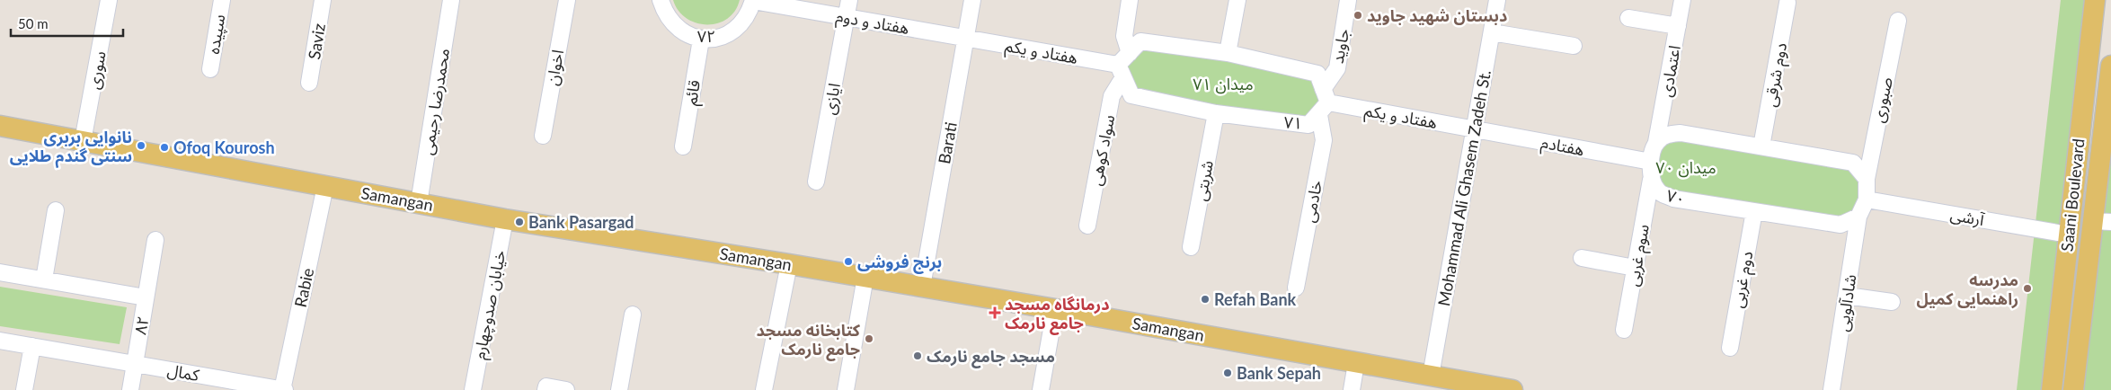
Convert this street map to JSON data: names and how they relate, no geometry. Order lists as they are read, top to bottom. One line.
{"streets":{"main road":["Saani Boulevard","Samangan"],"street":["هفتاد و دوم","سپیده","۷۲","Saviz","جاوید","هفتاد و یکم","اخوان","سوری","اعتمادی","دوم شرقی","قائم","ایازی","صبوری","محمدرضا رحیمی","۷۱","Barati","هفتادم","سواد کوهی","شربتی","Mohammad Ali Ghasem Zadeh St.","۷۰","خادمی","آرشی","سوم غربی","دوم غربی","Rabie","شادآلویی","خیابان صدوچهارم","۸۲","کمال"]},"crossings":[["هفتاد و دوم","۷۲"],["هفتاد و دوم","هفتاد و یکم"],["هفتاد و دوم","ایازی"],["هفتاد و دوم","Barati"],["۷۲","قائم"],["جاوید","هفتاد و یکم"],["جاوید","۷۱"],["جاوید","خادمی"],["هفتاد و یکم","۷۱"],["هفتاد و یکم","Barati"],["هفتاد و یکم","هفتادم"],["هفتاد و یکم","سواد کوهی"],["هفتاد و یکم","Mohammad Ali Ghasem Zadeh St."],["هفتاد و یکم","خادمی"],["سوری","Samangan"],["اعتمادی","۷۰"],["محمدرضا رحیمی","Samangan"],["۷۱","سواد کوهی"],["۷۱","شربتی"],["۷۱","خادمی"],["Barati","Samangan"],["هفتادم","Mohammad Ali Ghasem Zadeh St."],["هفتادم","۷۰"],["Mohammad Ali Ghasem Zadeh St.","Samangan"],["Saani Boulevard","آرشی"],["۷۰","سوم غربی"],["۷۰","دوم غربی"],["۷۰","شادآلویی"],["Samangan","Rabie"],["Samangan","خیابان صدوچهارم"],["Rabie","کمال"],["۸۲","کمال"]],"parks":["میدان ۷۱","میدان ۷۰"],"places":{"other":["دبستان شهید جاوید","نانوایی بربری سنتی گندم طلایی","Ofoq Kourosh","Bank Pasargad","برنج فروشی","مدرسه راهنمایی کمیل","Refah Bank","کتابخانه مسجد جامع نارمک","مسجد جامع نارمک","Bank Sepah"],"health":["درمانگاه مسجد جامع نارمک"]},"scale_bar":"50 m"}
